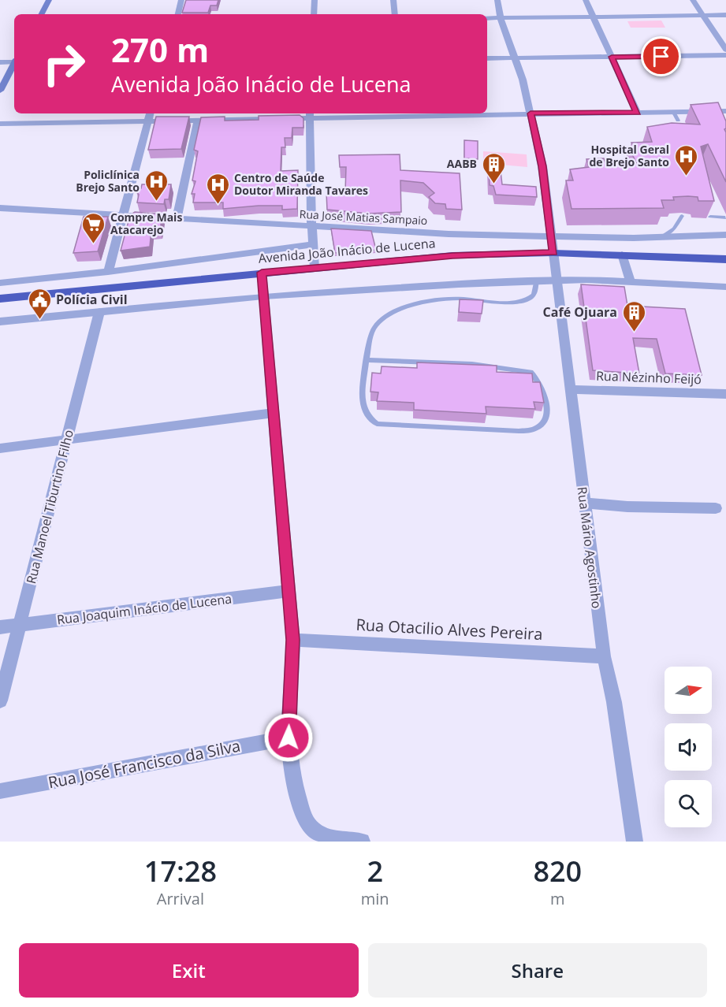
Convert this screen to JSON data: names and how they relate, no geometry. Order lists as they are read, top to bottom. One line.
{"streets":{"highway":["Avenida João Inácio de Lucena"],"street":["Rua José Matias Sampaio","Rua Nézinho Feijó","Rua Manoel Tiburtino Filho","Rua Mário Agostinho","Rua Joaquim Inácio de Lucena","Rua Otacilio Alves Pereira","Rua José Francisco da Silva"]},"crossings":[["Rua José Matias Sampaio","Rua Mário Agostinho"],["Avenida João Inácio de Lucena","Rua Mário Agostinho"],["Rua Nézinho Feijó","Rua Mário Agostinho"],["Rua Manoel Tiburtino Filho","Rua Joaquim Inácio de Lucena"],["Rua Mário Agostinho","Rua Otacilio Alves Pereira"]],"places":{"hospital":["Hospital Geral de Brejo Santo","Policlínica Brejo Santo","Centro de Saúde Doutor Miranda Tavares"],"building":["AABB","Café Ojuara"],"supermarket":["Compre Mais Atacarejo"],"public building":["Polícia Civil"]},"north":"right","page":{"turn":["270 m","Avenida João Inácio de Lucena"],"eta":["17:28","Arrival","2","min","820","m"],"buttons":["Exit","Share"]}}
